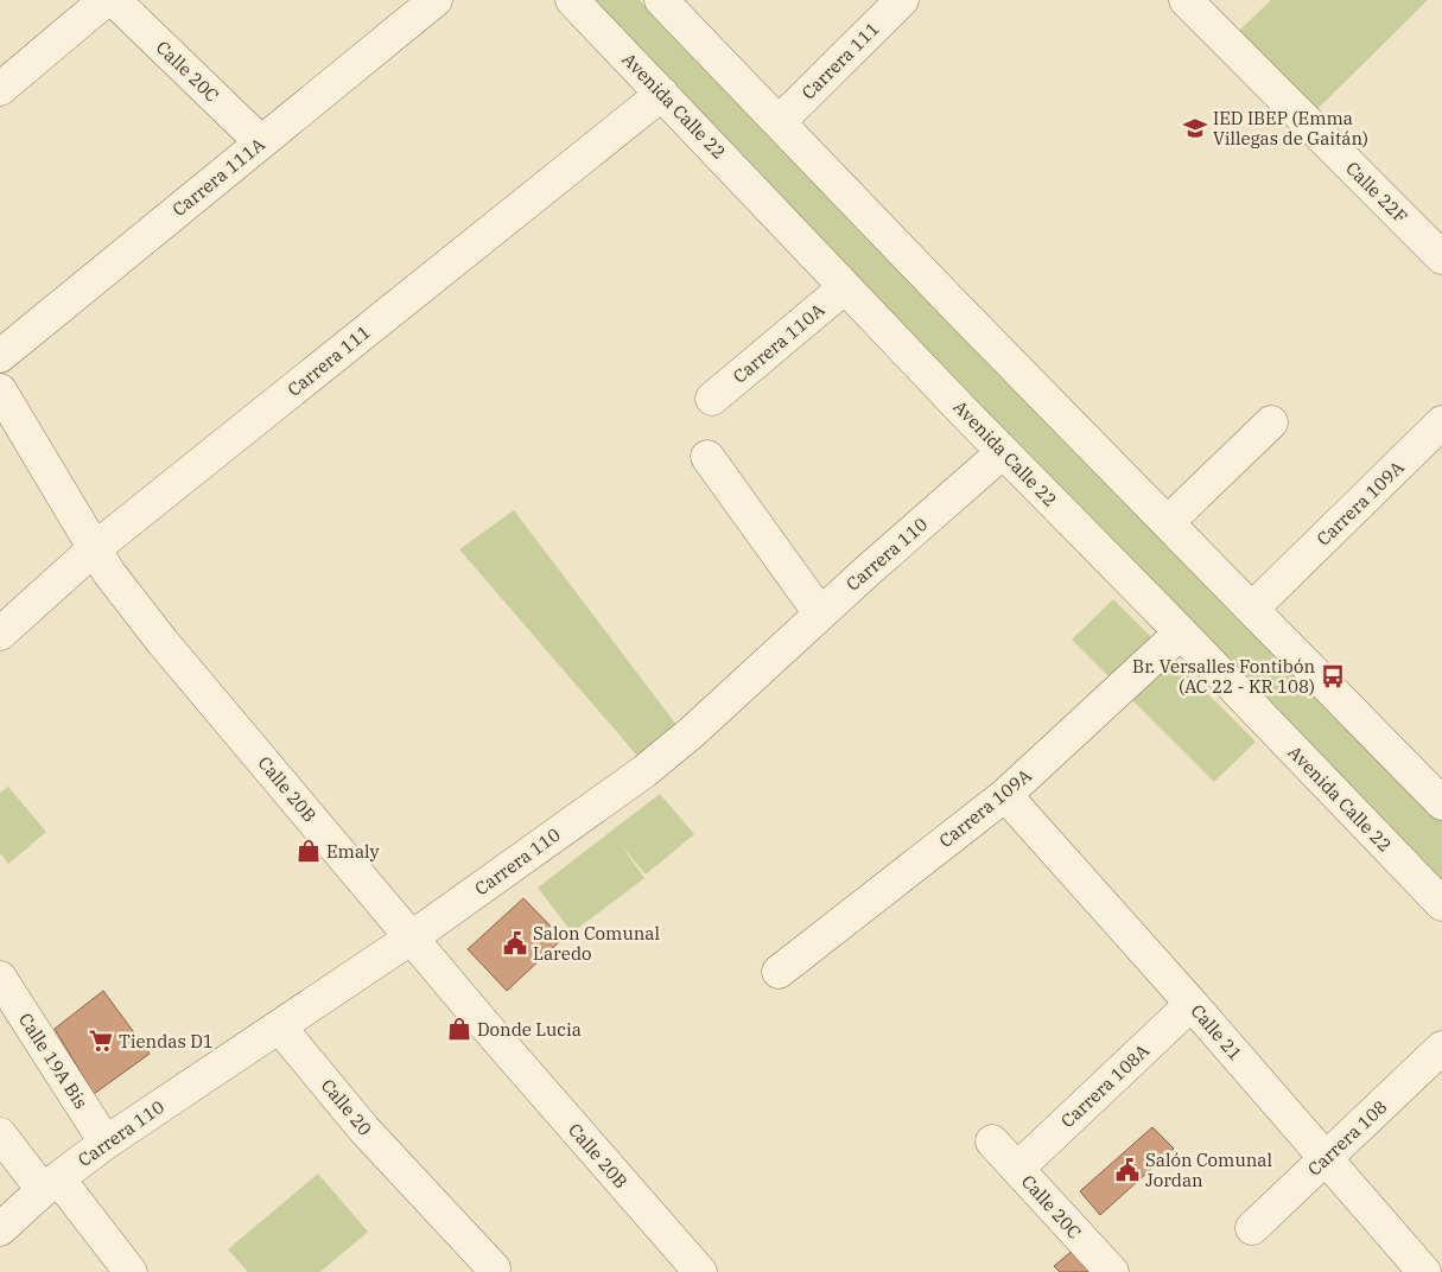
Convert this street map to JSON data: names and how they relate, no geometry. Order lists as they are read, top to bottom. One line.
{"streets":{"street":["Carrera 111","Calle 20C","Avenida Calle 22","Carrera 111A","Calle 22F","Carrera 110A","Carrera 109A","Carrera 110","Calle 20B","Calle 21","Calle 19A Bis","Carrera 108A","Calle 20","Carrera 108"]},"crossings":[["Carrera 111","Avenida Calle 22"],["Carrera 111","Calle 20B"],["Calle 20C","Carrera 111A"],["Calle 20C","Carrera 108A"],["Avenida Calle 22","Carrera 110A"],["Avenida Calle 22","Carrera 109A"],["Avenida Calle 22","Carrera 110"],["Carrera 109A","Calle 21"],["Carrera 110","Calle 20B"],["Carrera 110","Calle 19A Bis"],["Carrera 110","Calle 20"],["Calle 21","Carrera 108A"],["Calle 21","Carrera 108"]],"places":{"school or university":["IED IBEP (Emma Villegas de Gaitán)"],"bus stop":["Br. Versalles Fontibón (AC 22 - KR 108)"],"shop":["Emaly","Donde Lucia"],"public building":["Salon Comunal Laredo","Salón Comunal Jordan"],"supermarket":["Tiendas D1"]}}
